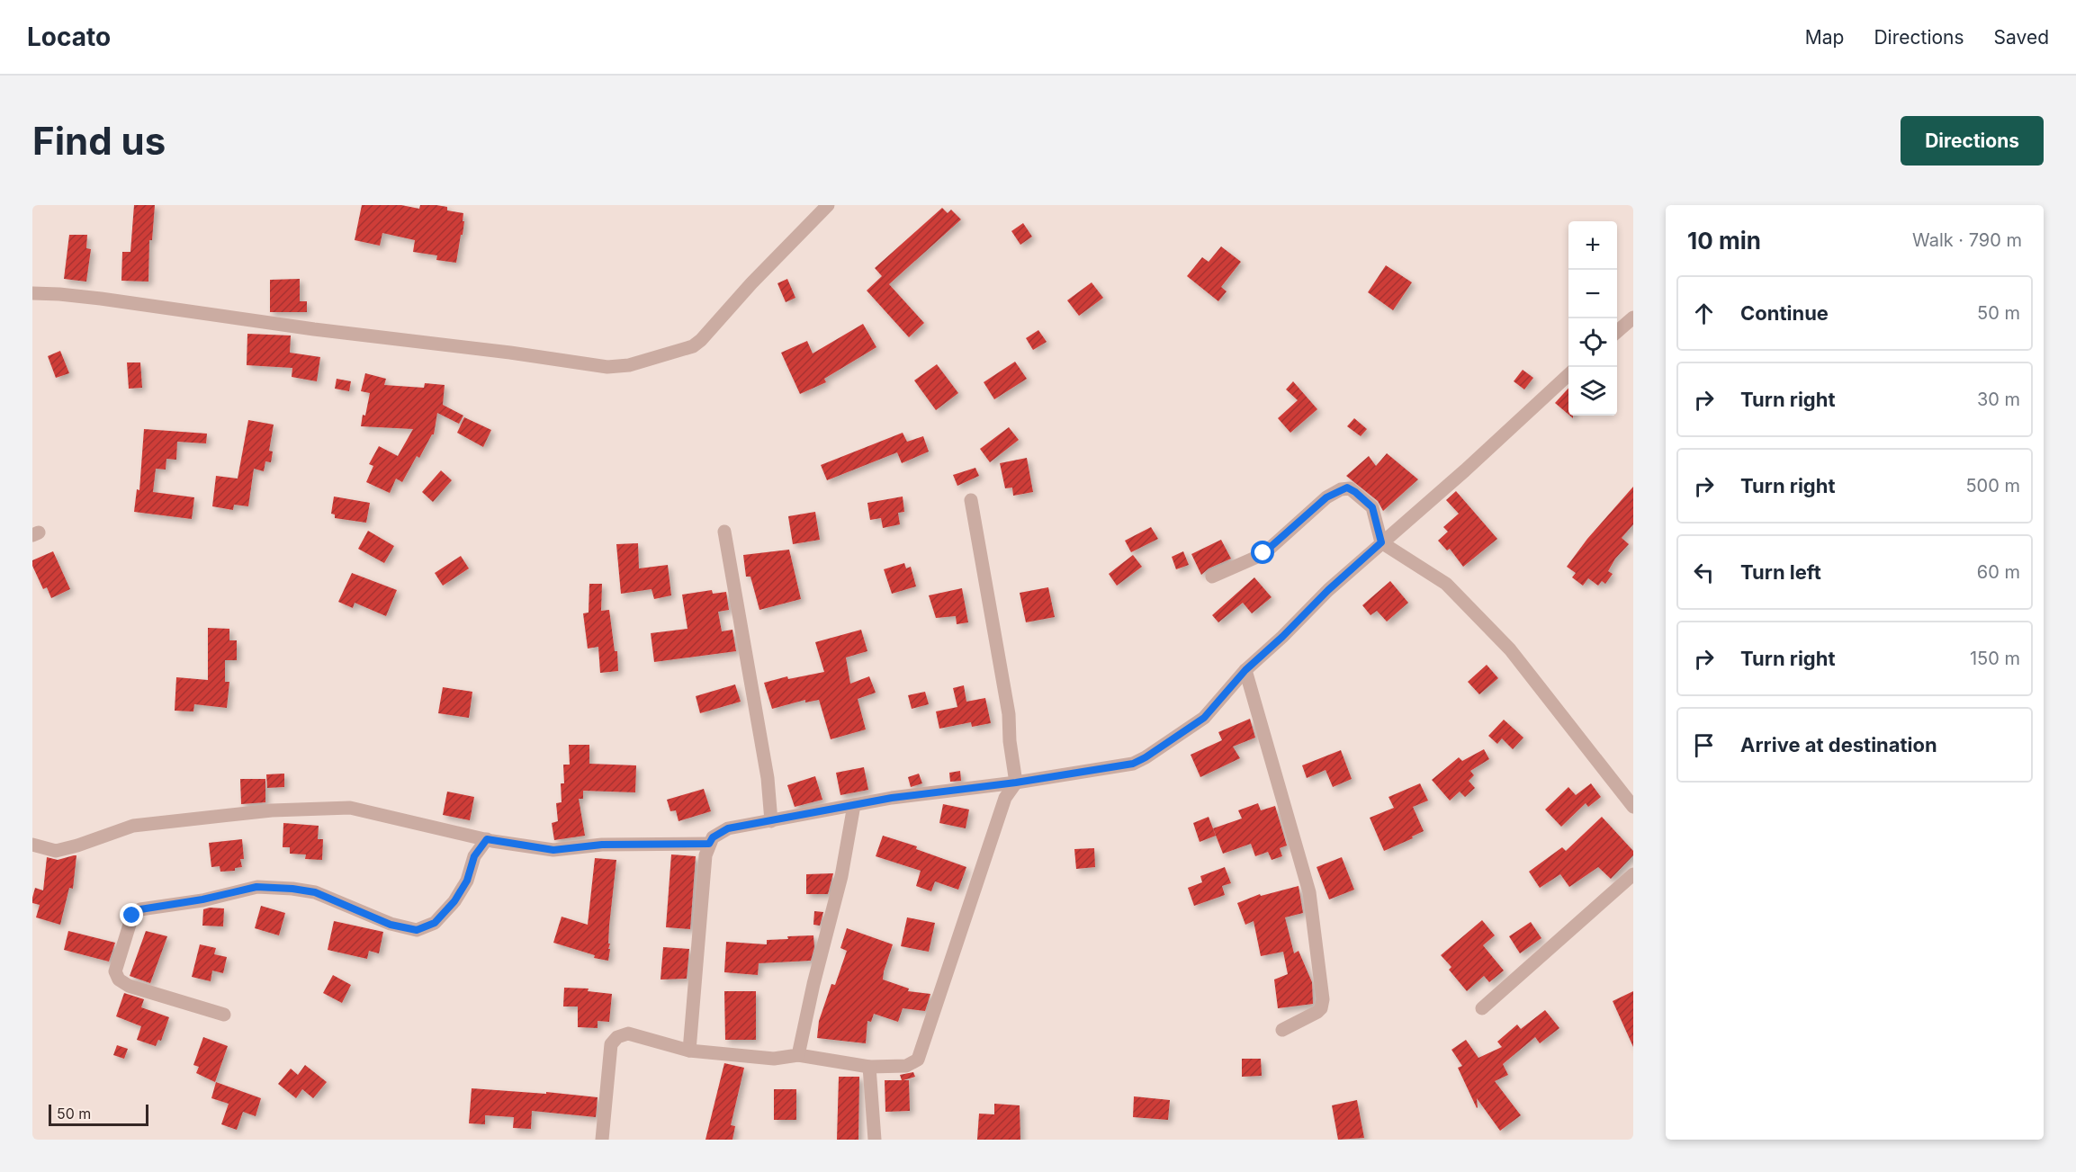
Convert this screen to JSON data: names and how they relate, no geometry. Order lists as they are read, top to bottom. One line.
{"scale_bar":"50 m","page":{"header":"Locato","nav":["Map","Directions","Saved"],"buttons":"Directions","title":"Find us","heading":["10 min","Walk · 790 m"],"map_buttons":["+","−"],"list":[["Continue","50 m"],["Turn right","30 m"],["Turn right","500 m"],["Turn left","60 m"],["Turn right","150 m"],"Arrive at destination"],"scale":"50 m"}}
